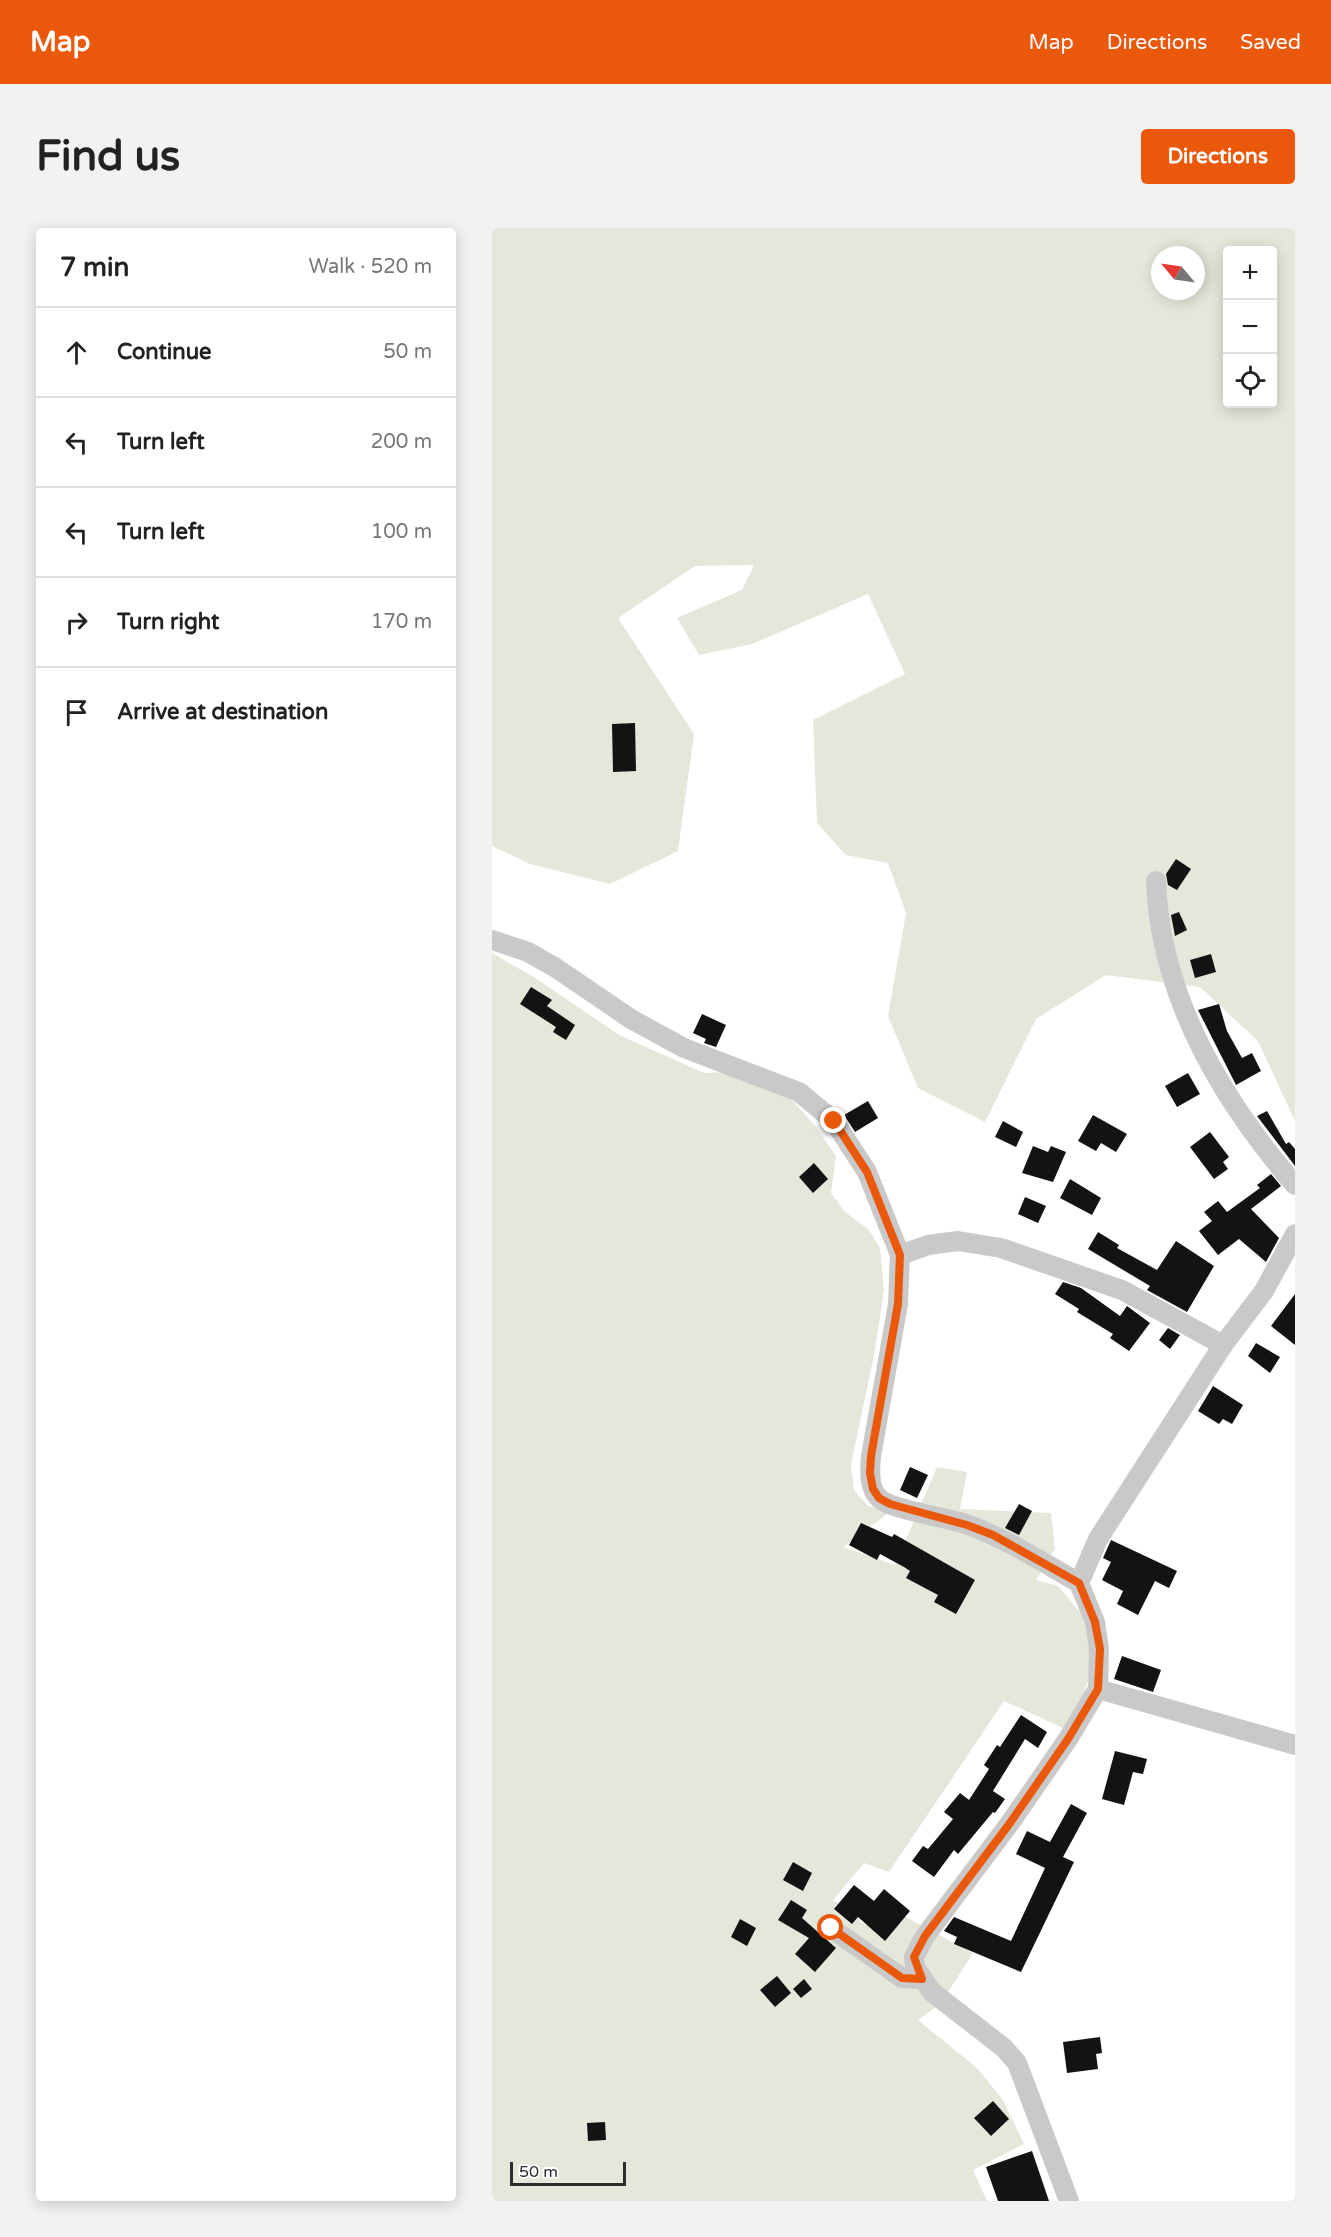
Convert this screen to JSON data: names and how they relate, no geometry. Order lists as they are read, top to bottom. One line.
{"scale_bar":"50 m","north":"top left","page":{"header":"Map","nav":["Map","Directions","Saved"],"buttons":"Directions","title":"Find us","heading":["7 min","Walk · 520 m"],"map_buttons":["+","−"],"list":[["Continue","50 m"],["Turn left","200 m"],["Turn left","100 m"],["Turn right","170 m"],"Arrive at destination"],"scale":"50 m"}}
